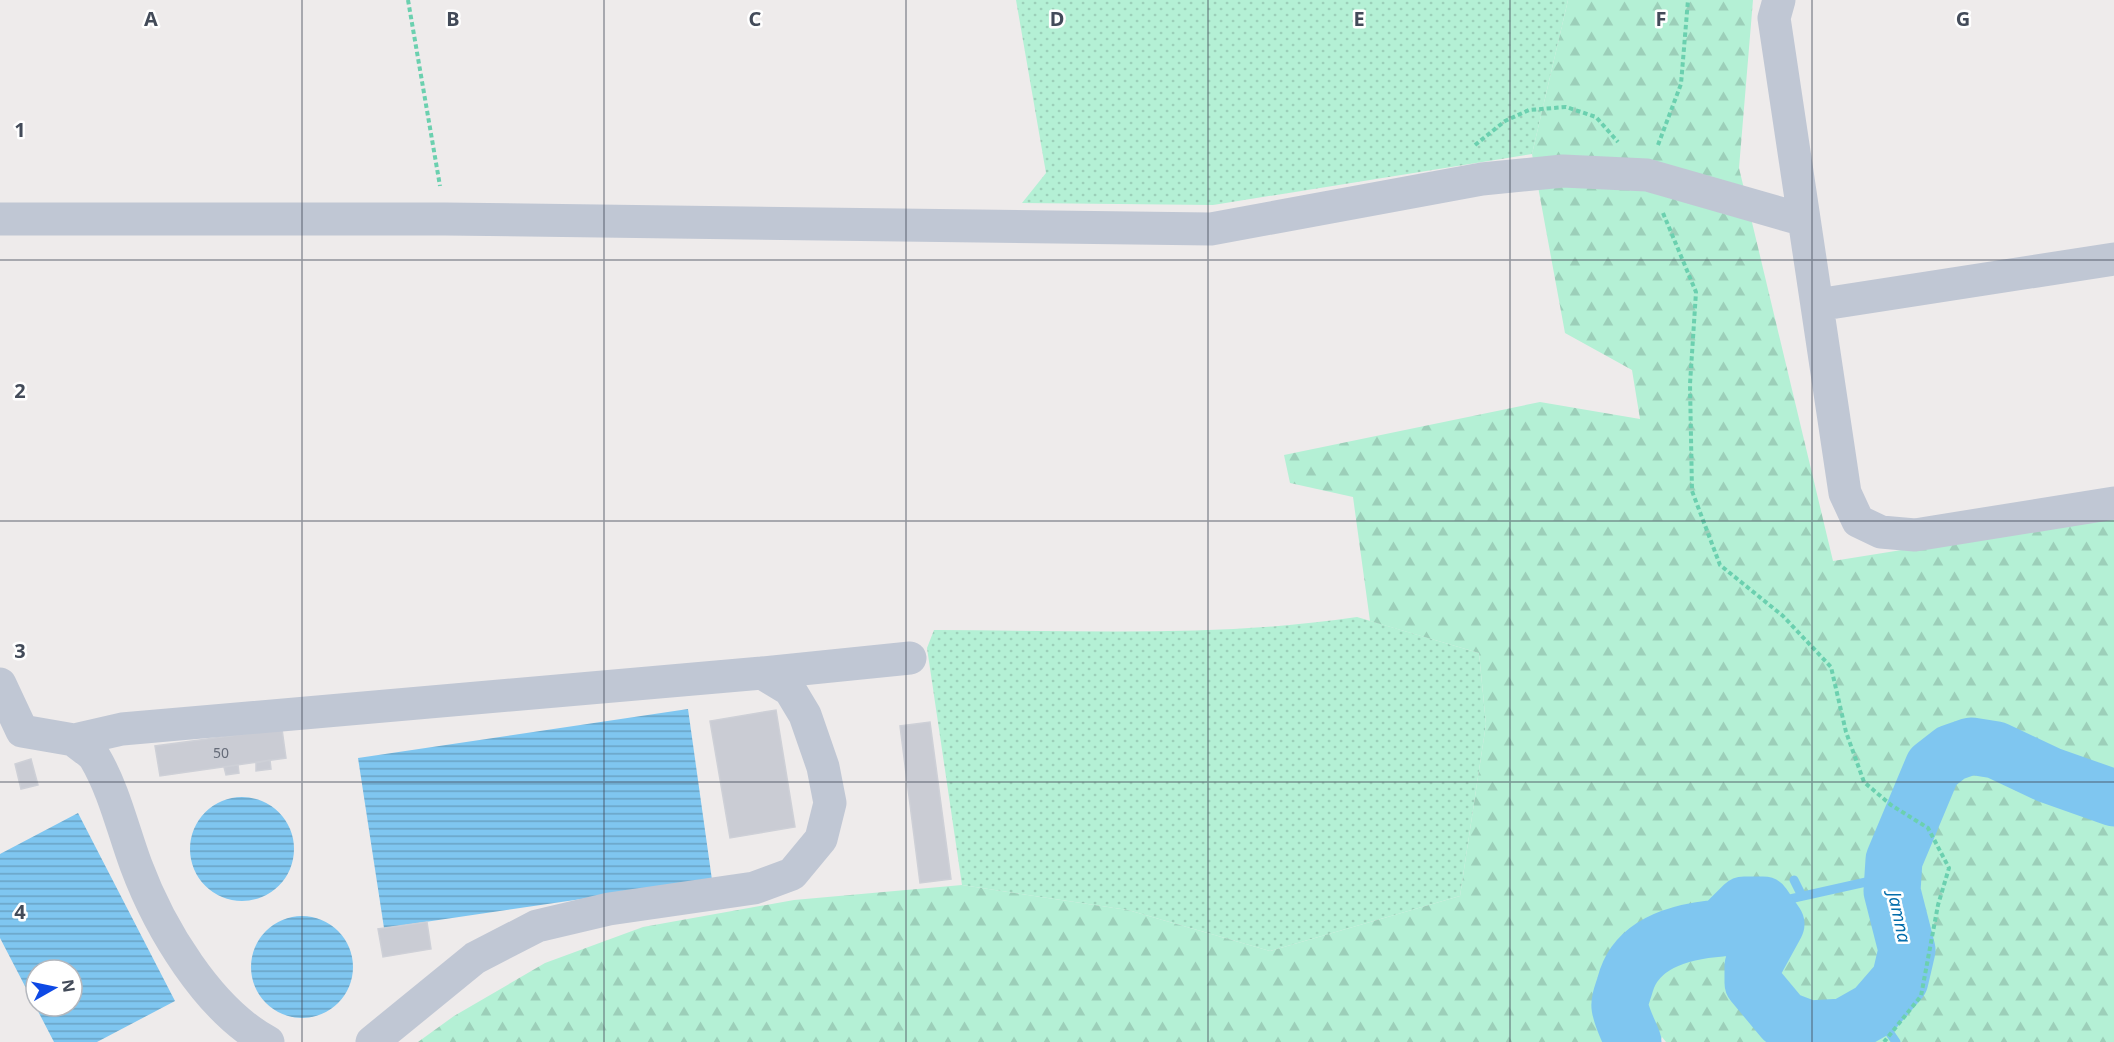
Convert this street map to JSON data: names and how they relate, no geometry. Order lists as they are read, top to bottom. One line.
{"water":["Jamna"],"house_numbers":["50"],"north":"right","grid":{"columns":["A","B","C","D","E","F","G"],"rows":["1","2","3","4"]}}
